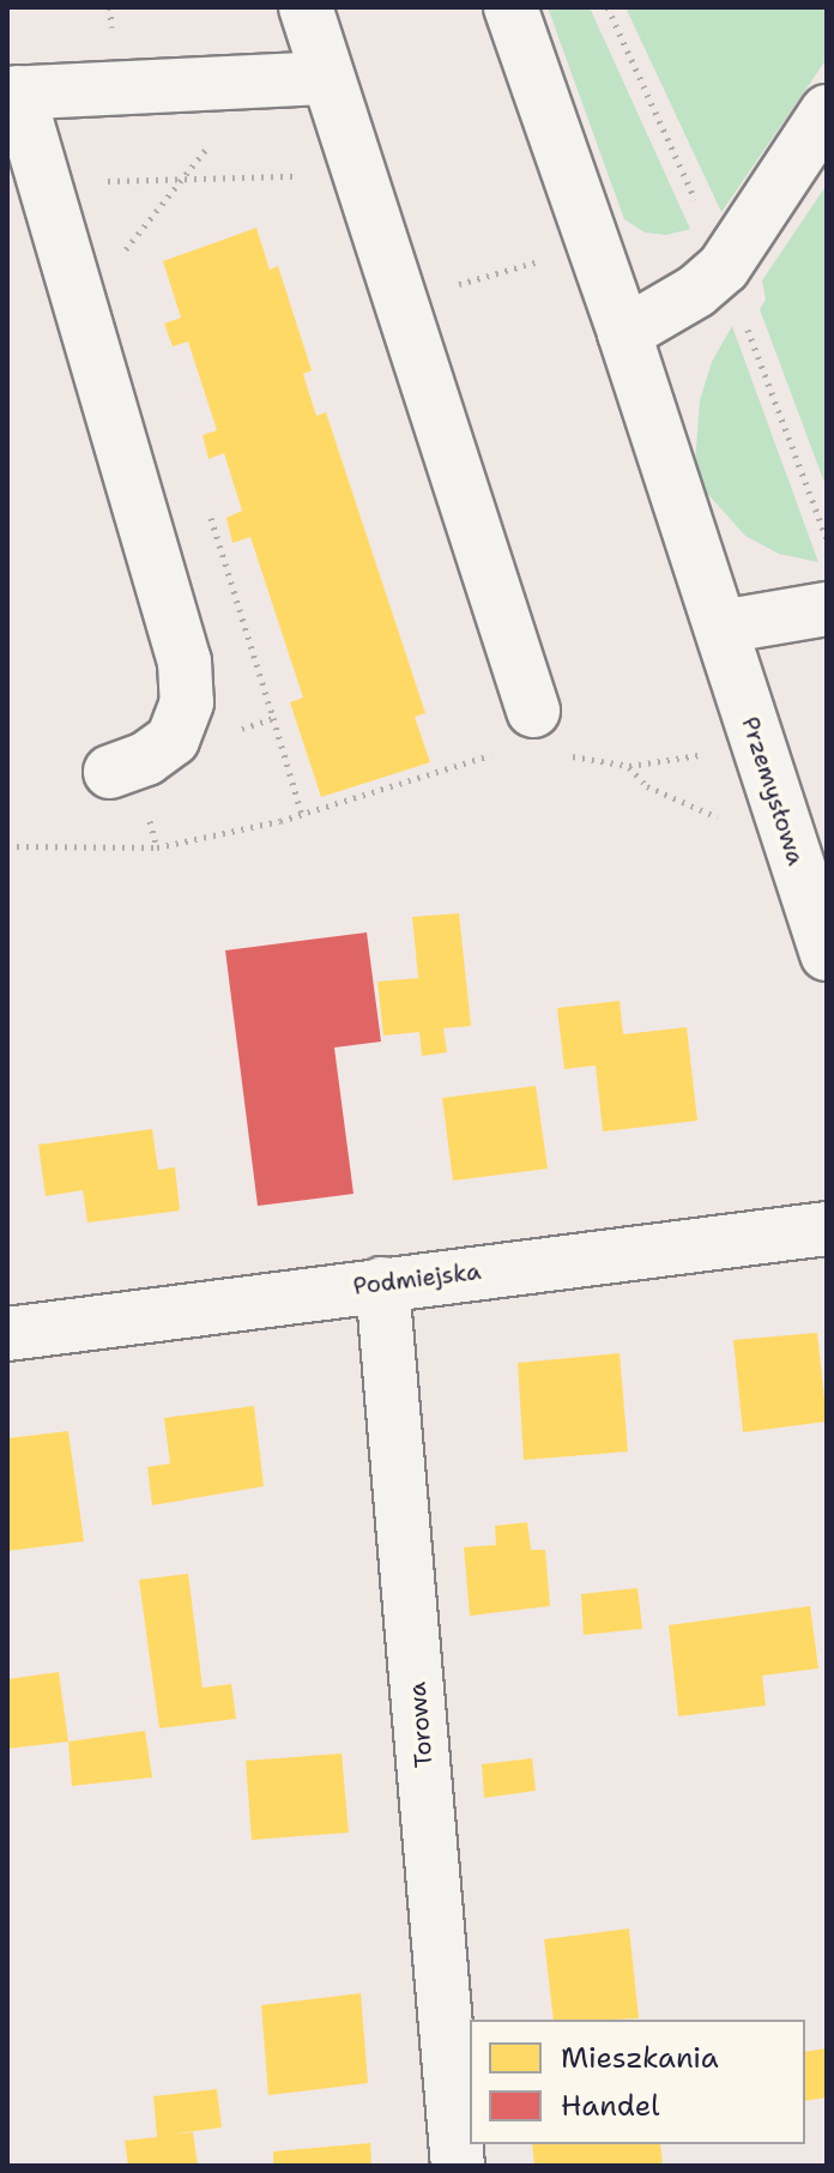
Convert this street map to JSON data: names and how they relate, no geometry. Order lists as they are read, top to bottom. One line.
{"streets":{"street":["Przemysłowa","Podmiejska","Torowa"]},"crossings":[["Podmiejska","Torowa"]],"legend":["Mieszkania","Handel"]}
